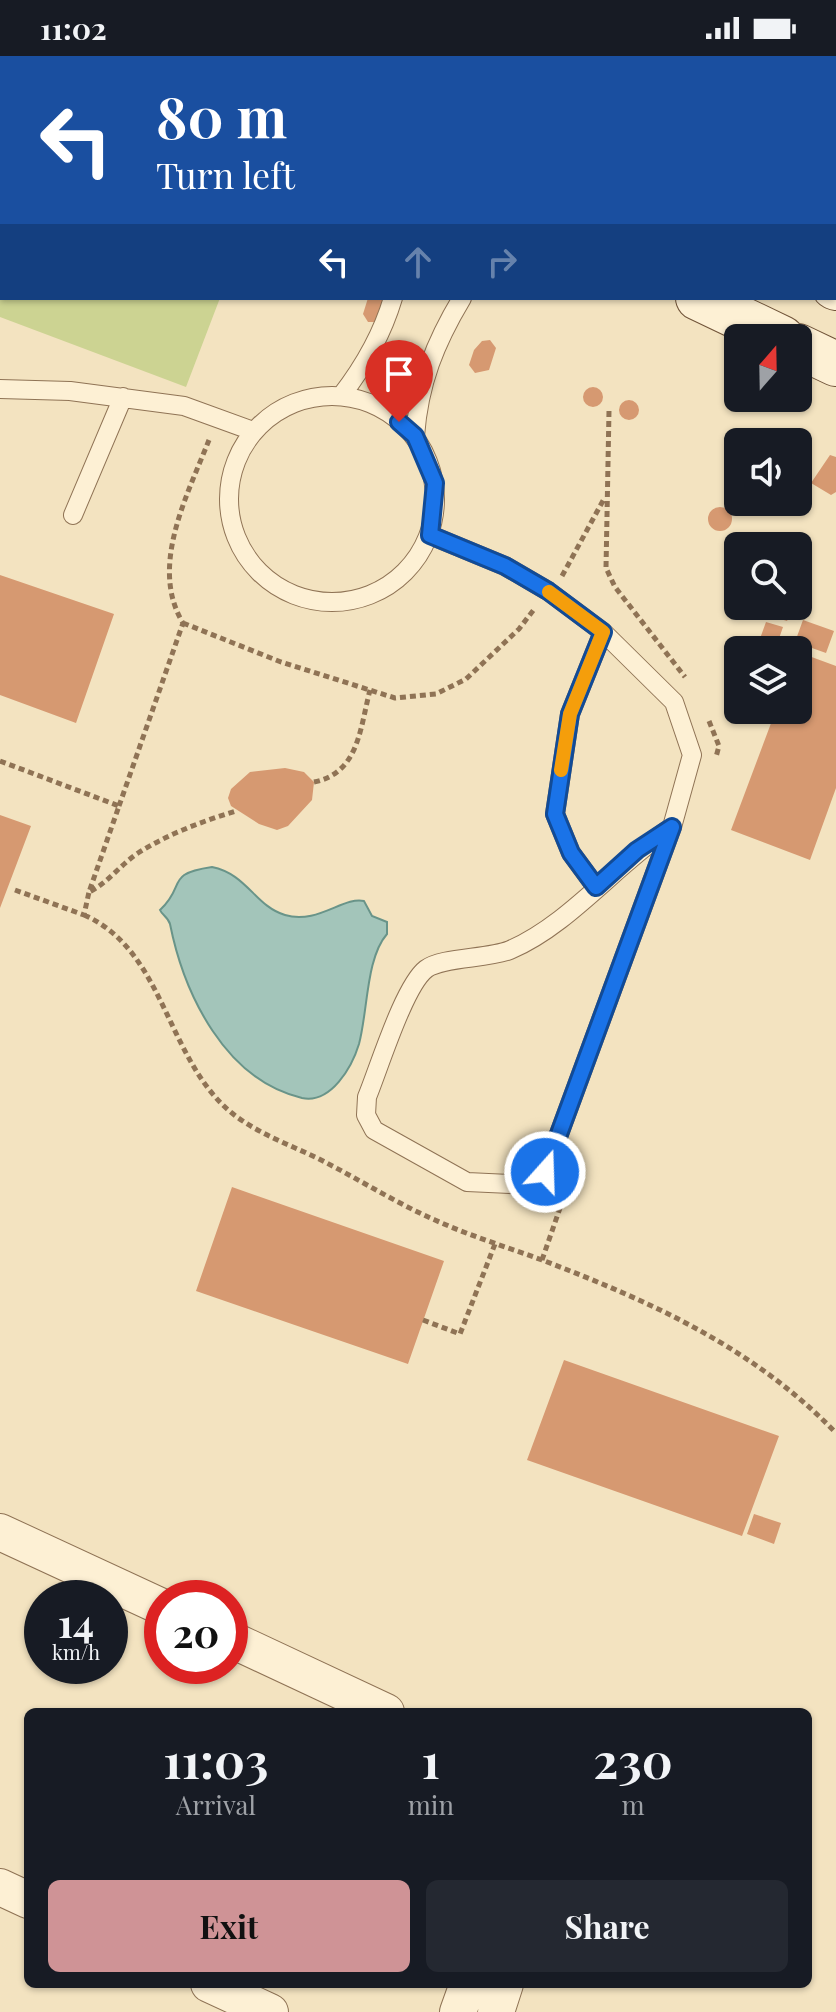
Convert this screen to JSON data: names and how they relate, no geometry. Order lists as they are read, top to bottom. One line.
{"north":"top","page":{"status":"11:02","turn":["80 m","Turn left"],"speed":"14 km/h","limit":"20","eta":["11:03","Arrival","1","min","230","m"],"buttons":["Exit","Share"]}}
